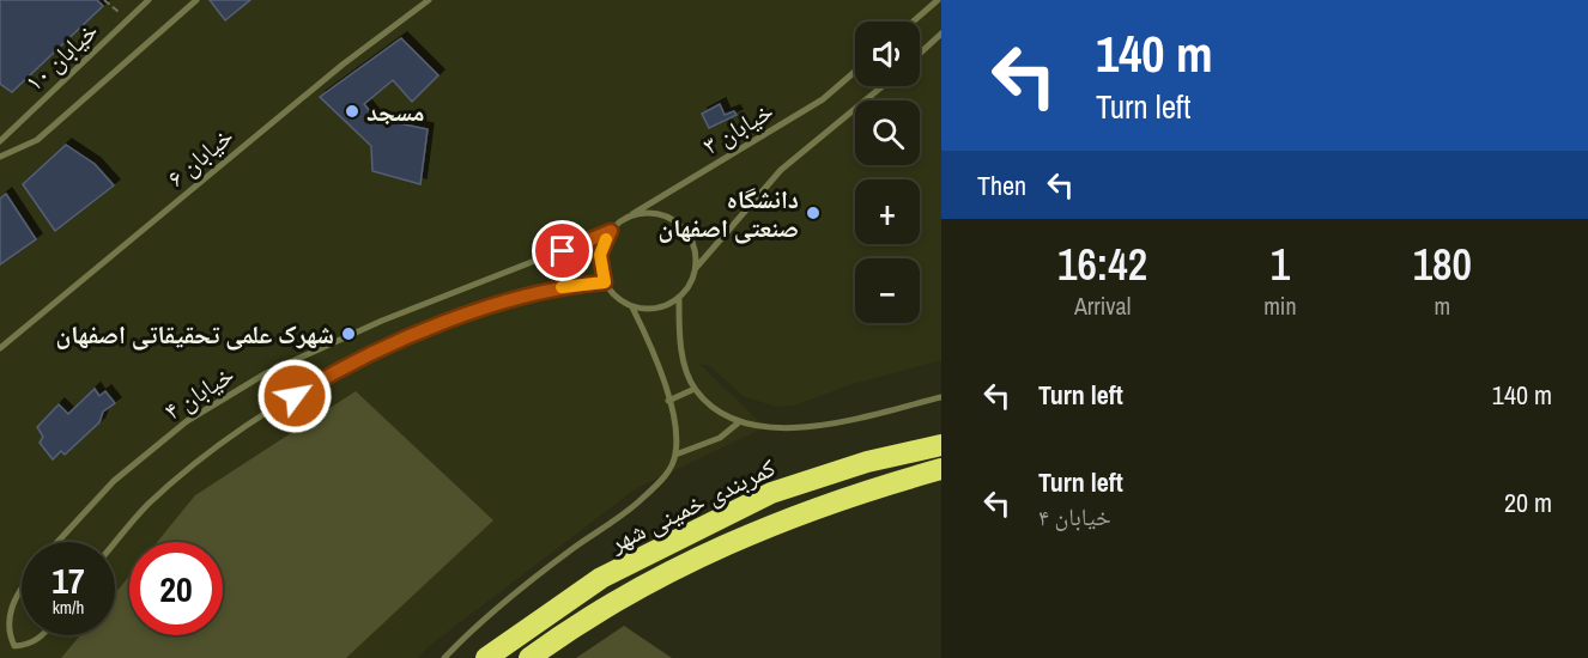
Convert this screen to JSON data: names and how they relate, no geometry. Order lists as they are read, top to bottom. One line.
{"streets":{"highway":["کمربندی خمینی شهر"],"lane":["خیابان ۱۰","خیابان ۳","خیابان ۶","خیابان ۴"]},"crossings":[["خیابان ۳","خیابان ۴"]],"places":["مسجد","دانشگاه صنعتی اصفهان","شهرک علمی تحقیقاتی اصفهان"],"page":{"turn":["140 m","Turn left"],"map_buttons":["+","−"],"then":"Then","eta":["16:42","Arrival","1","min","180","m"],"list":[{"name":"Turn left","value":"140 m"},{"name":"Turn left","note":"خیابان ۴","value":"20 m"}],"speed":"17 km/h","limit":"20"}}
